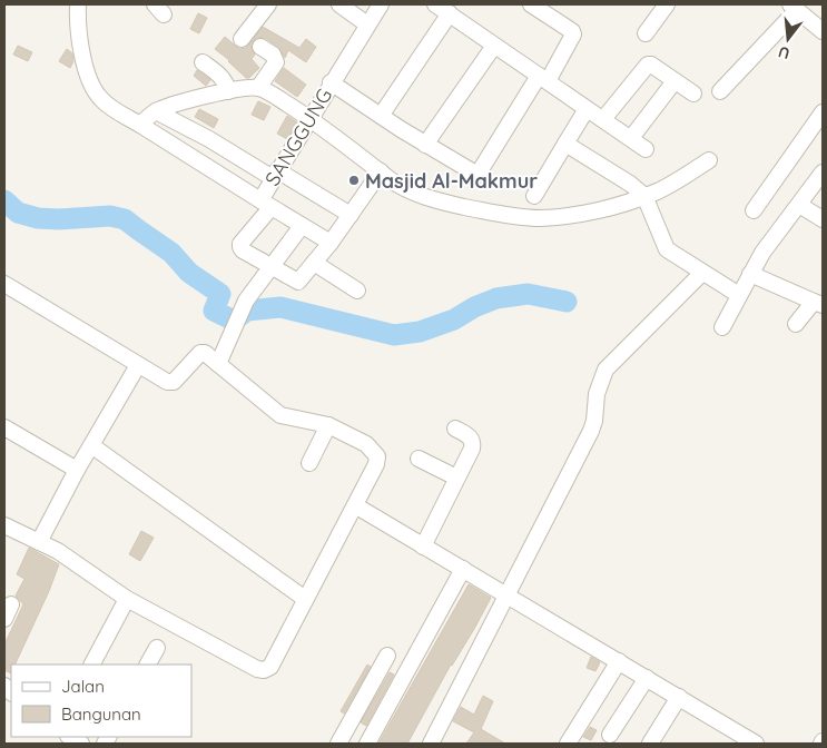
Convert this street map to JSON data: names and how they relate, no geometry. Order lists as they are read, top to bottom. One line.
{"streets":{"street":["SANGGUNG"]},"places":["Masjid Al-Makmur"],"legend":["Jalan","Bangunan"],"north":"bottom"}
